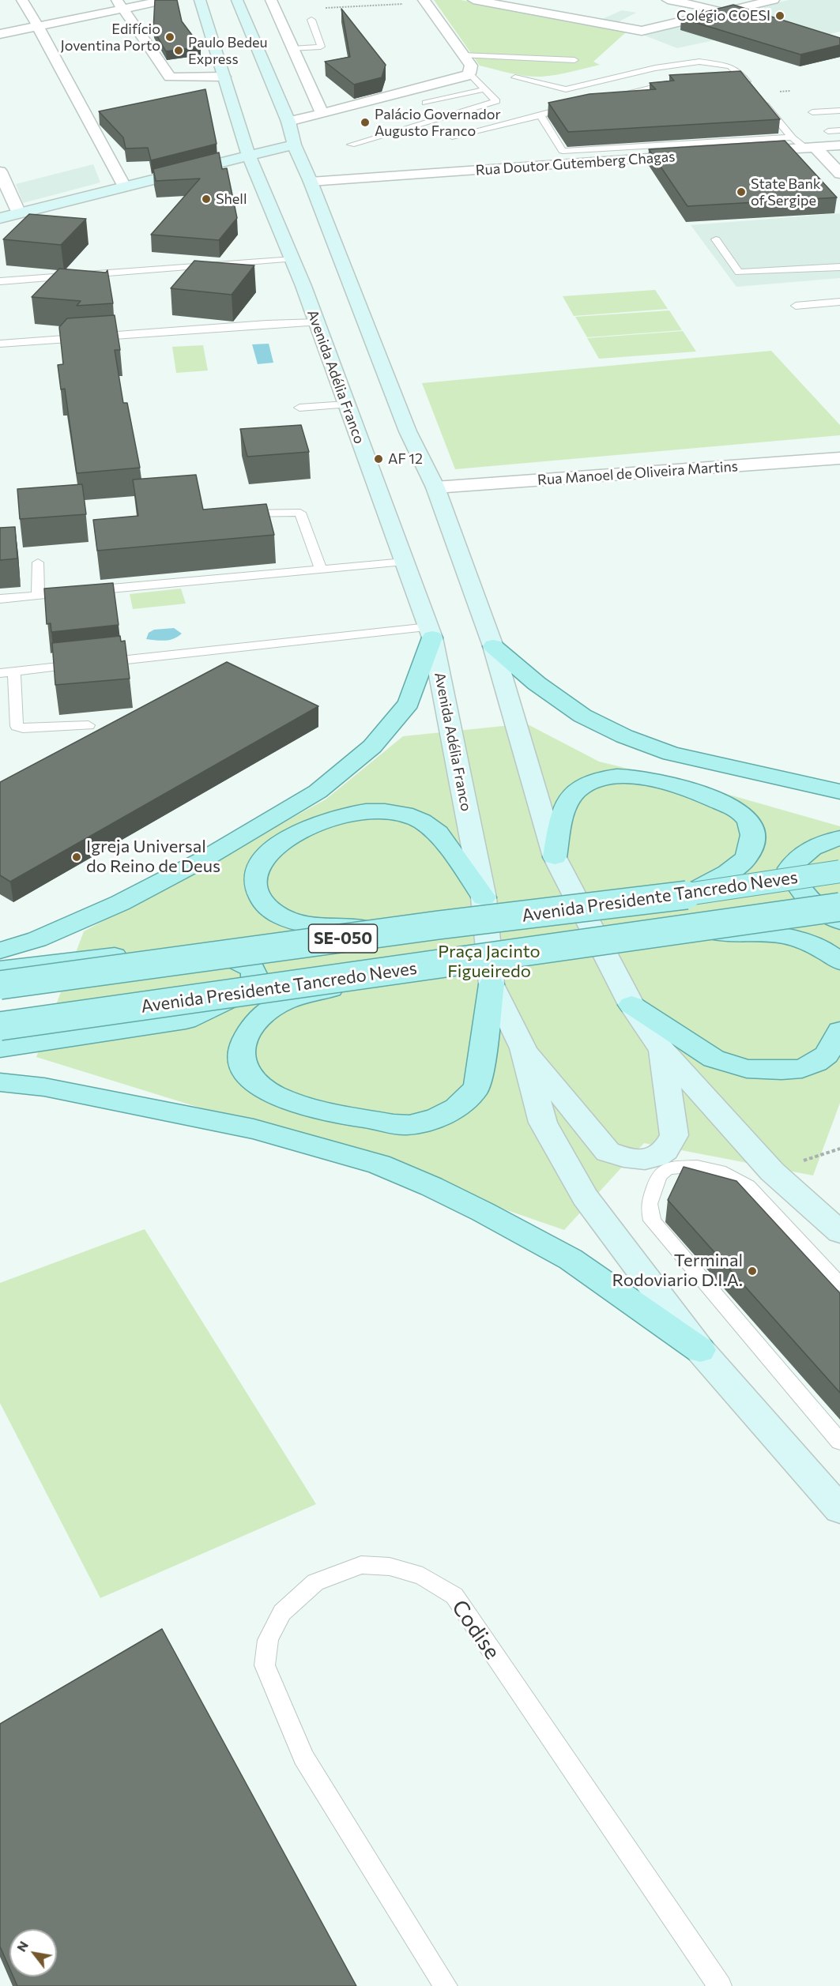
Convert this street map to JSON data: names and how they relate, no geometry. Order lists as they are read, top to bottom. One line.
{"streets":{"main road":["Avenida Adélia Franco","Avenida Presidente Tancredo Neves","SE-050"],"street":["Rua Doutor Gutemberg Chagas","Rua Manoel de Oliveira Martins"],"lane":["Codise"]},"parks":["Praça Jacinto Figueiredo"],"places":["Colégio COESI","Edifício Joventina Porto","Paulo Bedeu Express","Palácio Governador Augusto Franco","State Bank of Sergipe","Shell","AF 12","Igreja Universal do Reino de Deus","Terminal Rodoviario D.I.A."],"north":"top left"}
